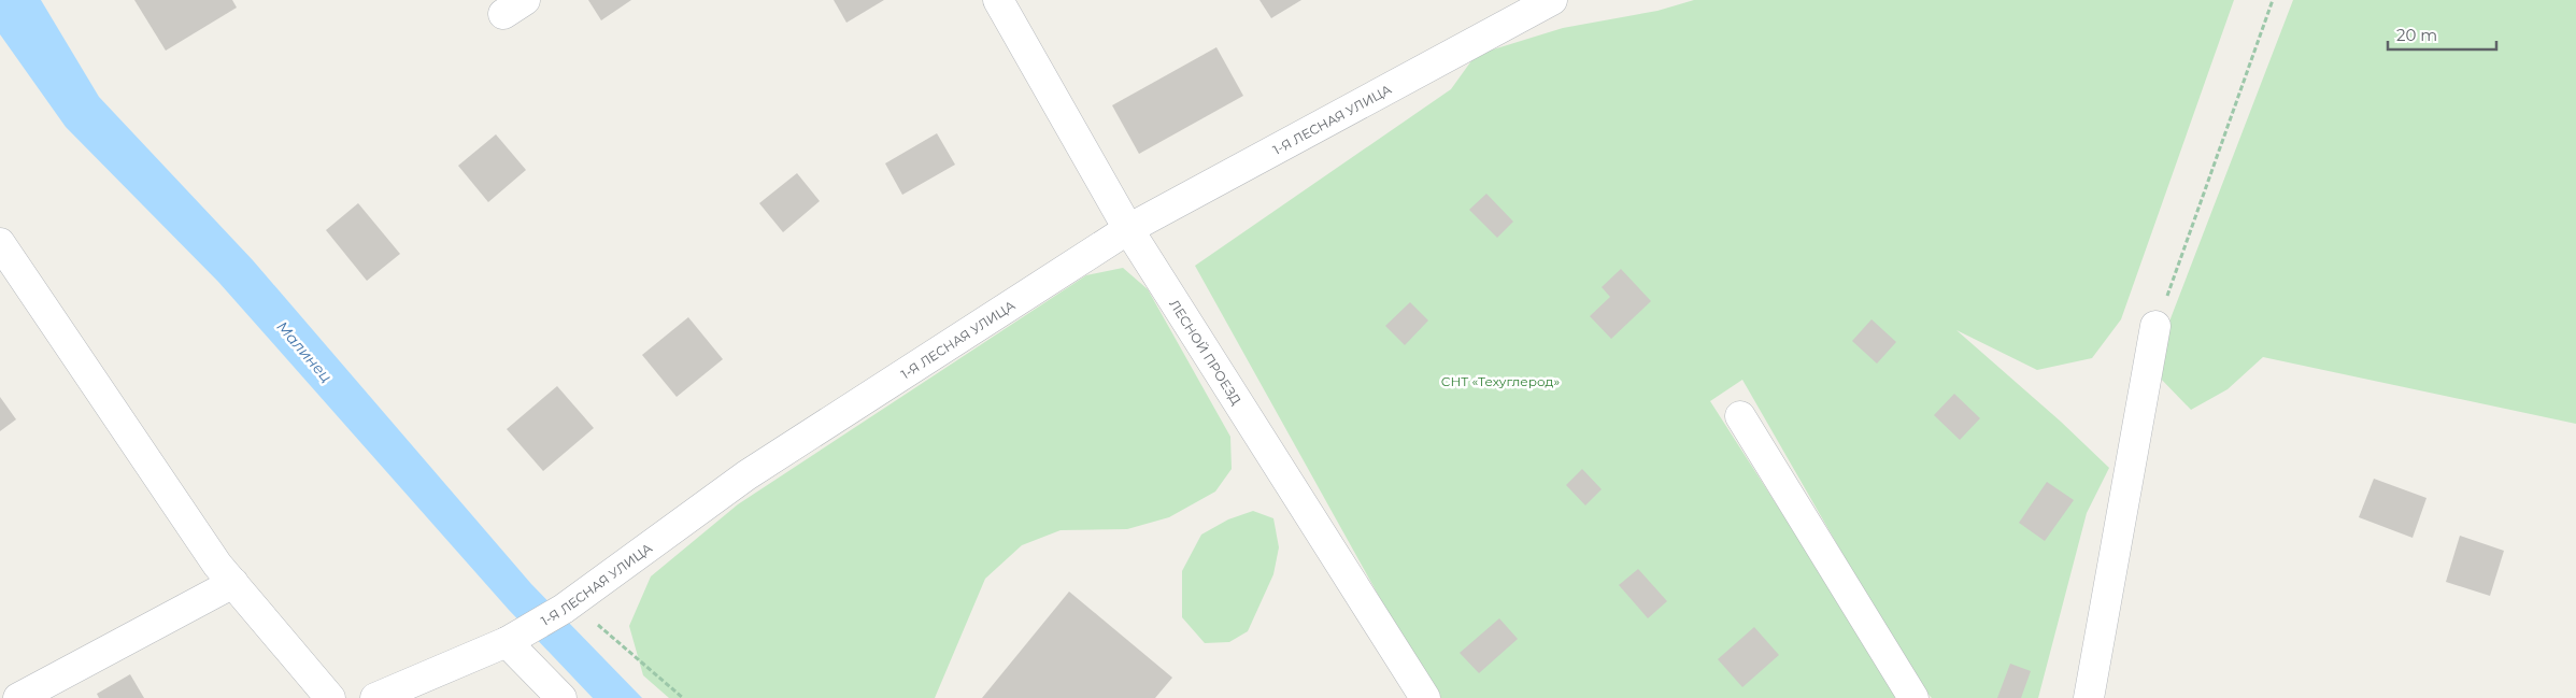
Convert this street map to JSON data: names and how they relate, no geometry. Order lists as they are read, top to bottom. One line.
{"streets":{"street":["1-Я ЛЕСНАЯ УЛИЦА","ЛЕСНОЙ ПРОЕЗД"]},"crossings":[["1-Я ЛЕСНАЯ УЛИЦА","ЛЕСНОЙ ПРОЕЗД"]],"water":["Малинец"],"parks":["СНТ «Техуглерод»"],"scale_bar":"20 m"}
